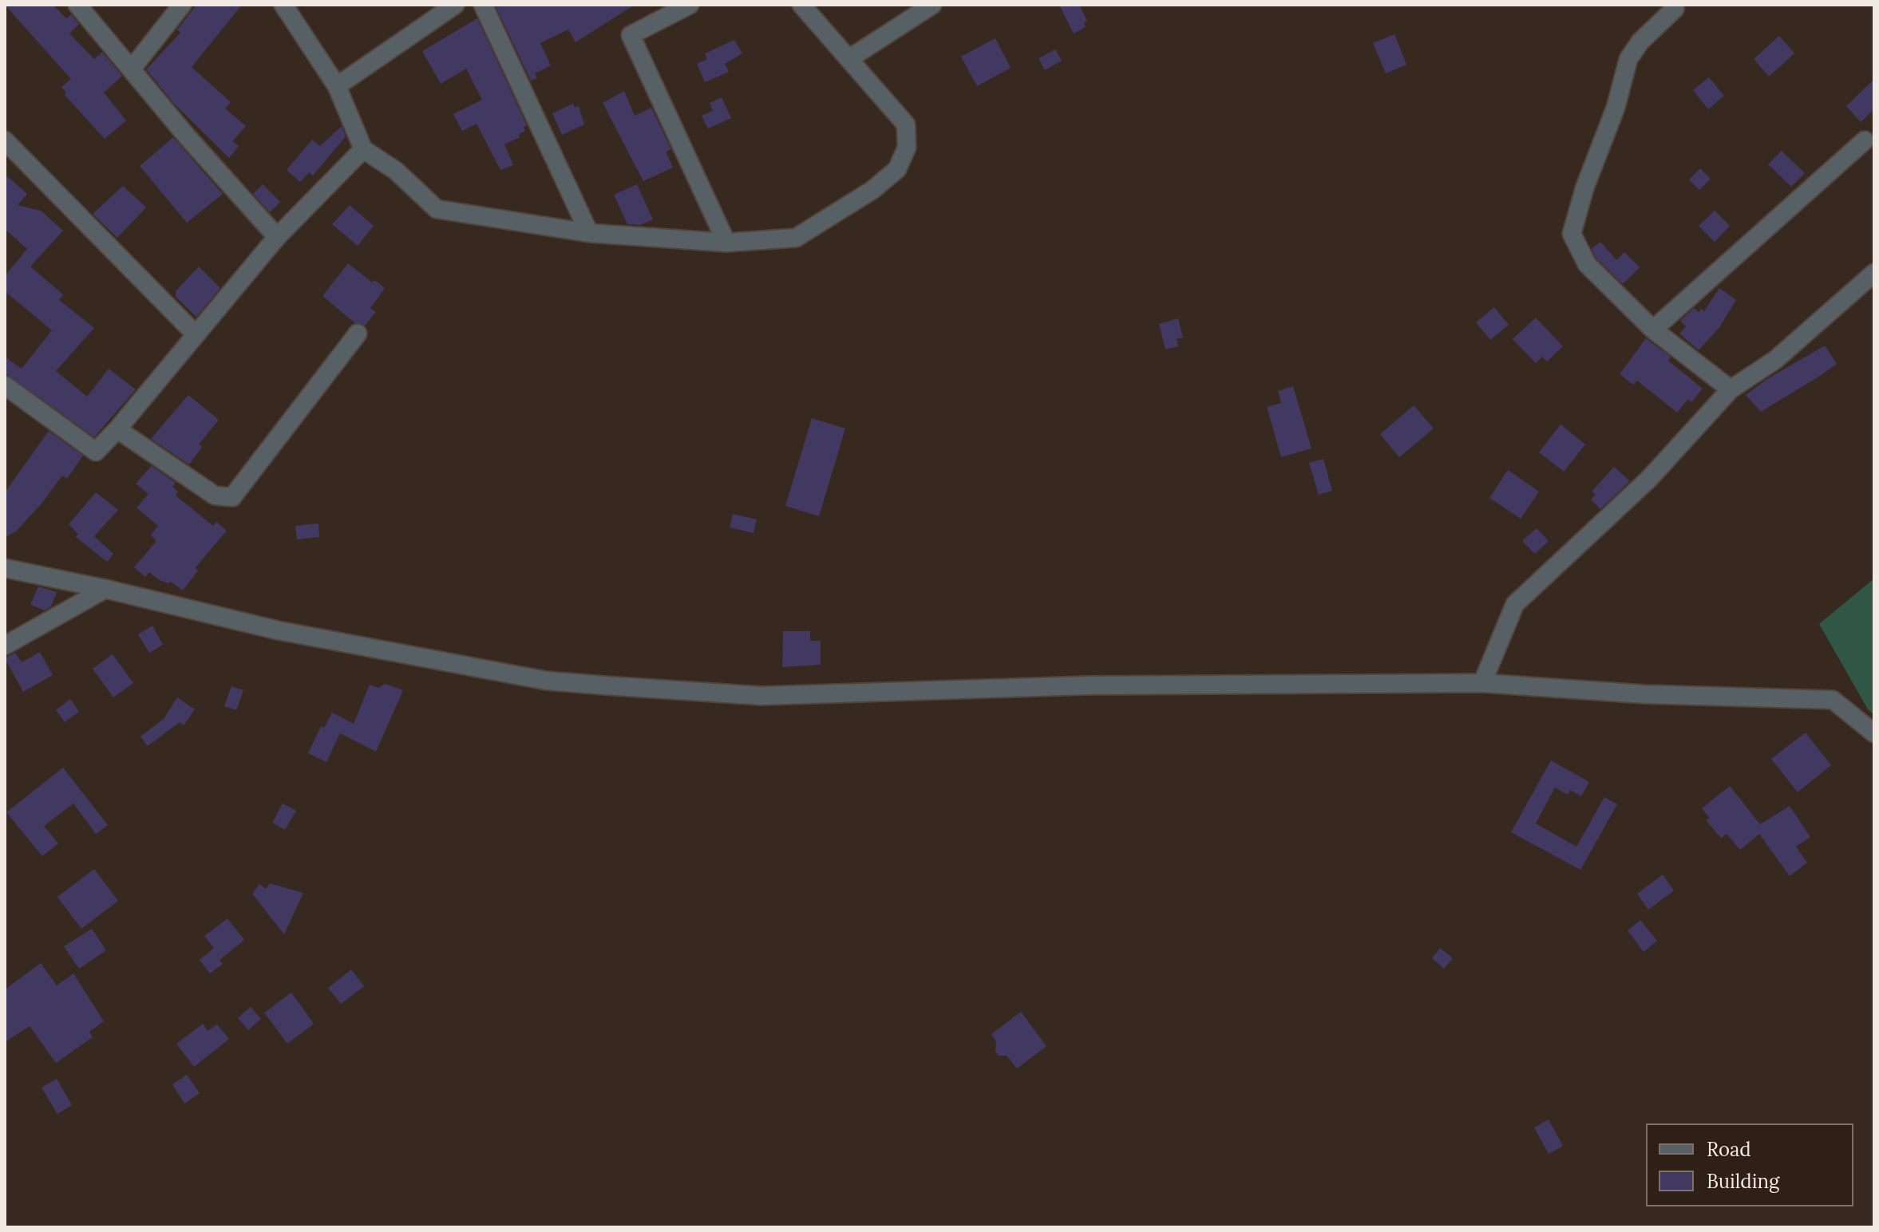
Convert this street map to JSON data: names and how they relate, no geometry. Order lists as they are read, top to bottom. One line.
{"legend":["Road","Building"]}
